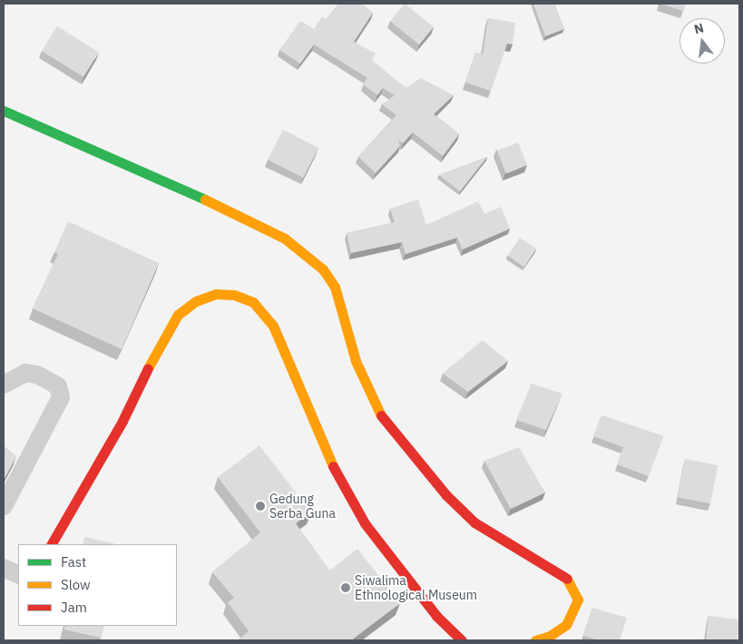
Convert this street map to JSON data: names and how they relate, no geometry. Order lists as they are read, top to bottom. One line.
{"places":["Gedung Serba Guna","Siwalima Ethnological Museum"],"legend":["Fast","Slow","Jam"],"north":"top"}
